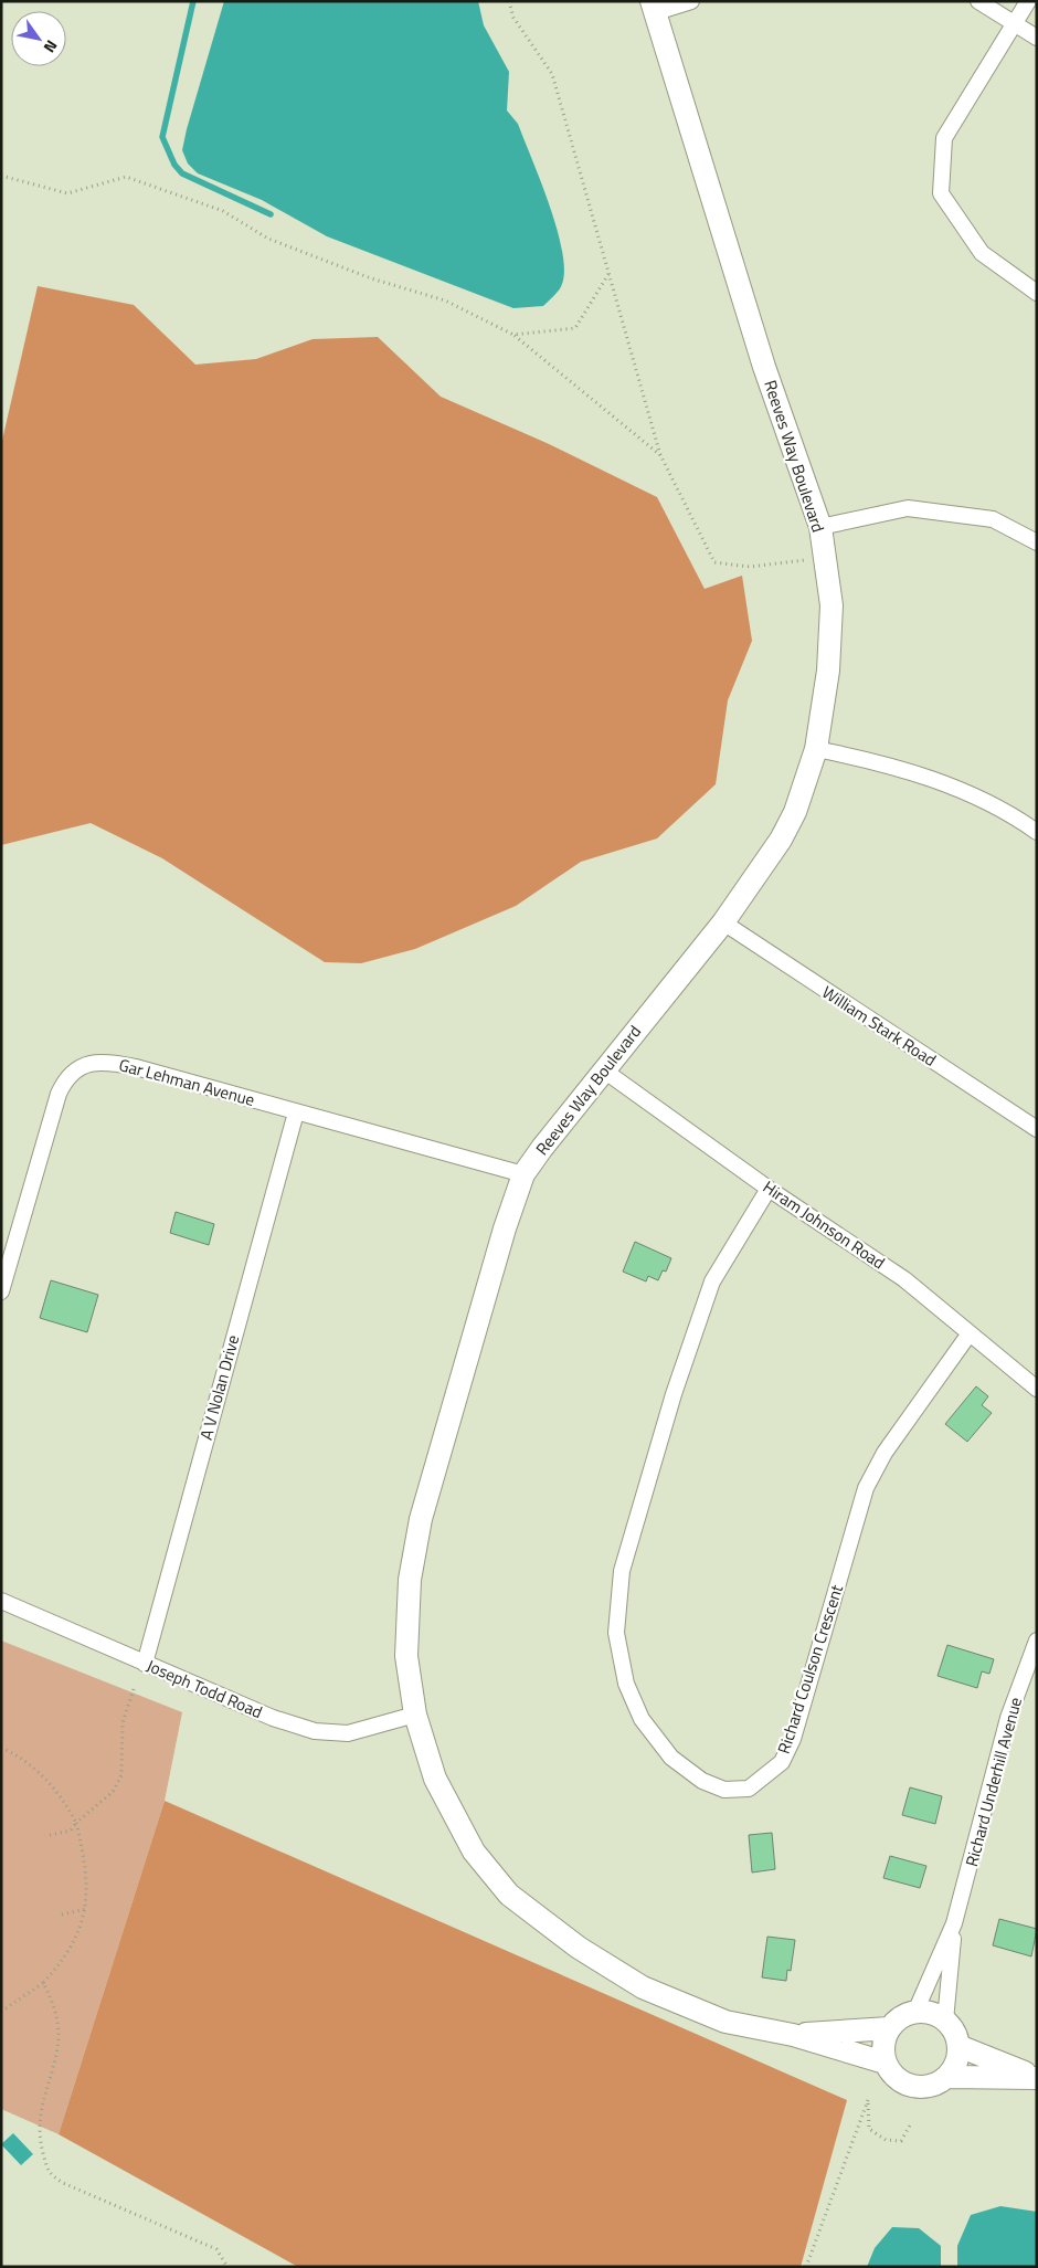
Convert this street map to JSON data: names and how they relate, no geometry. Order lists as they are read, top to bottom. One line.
{"streets":{"street":["Reeves Way Boulevard","William Stark Road","Gar Lehman Avenue","Hiram Johnson Road","A V Nolan Drive","Richard Coulson Crescent","Joseph Todd Road","Richard Underhill Avenue"]},"crossings":[["Reeves Way Boulevard","William Stark Road"],["Reeves Way Boulevard","Gar Lehman Avenue"],["Reeves Way Boulevard","Hiram Johnson Road"],["Reeves Way Boulevard","Joseph Todd Road"],["Reeves Way Boulevard","Richard Underhill Avenue"],["Gar Lehman Avenue","A V Nolan Drive"],["Hiram Johnson Road","Richard Coulson Crescent"],["A V Nolan Drive","Joseph Todd Road"]],"north":"bottom right"}
